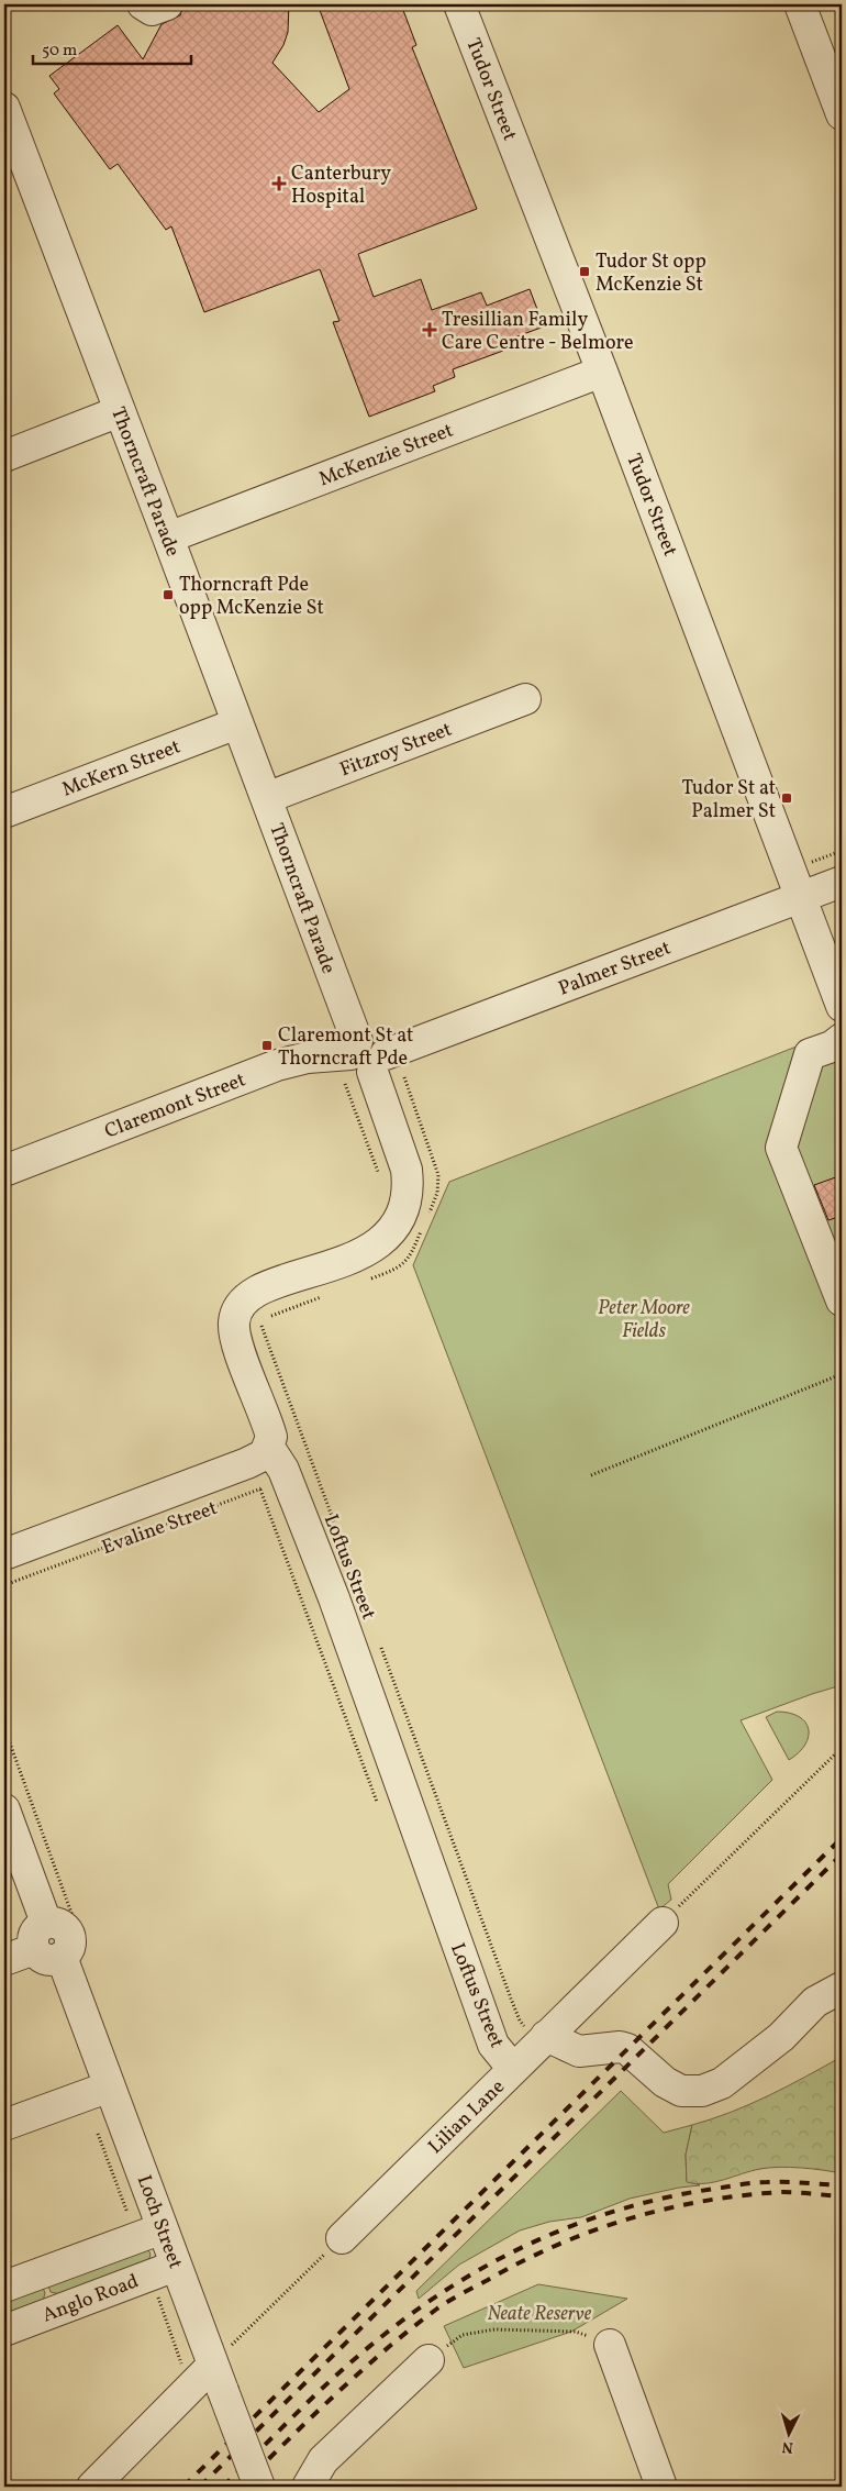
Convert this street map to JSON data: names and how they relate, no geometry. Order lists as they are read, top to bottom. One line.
{"streets":{"street":["Tudor Street","McKenzie Street","Thorncraft Parade","Fitzroy Street","McKern Street","Palmer Street","Claremont Street","Evaline Street","Loftus Street","Lilian Lane","Loch Street","Anglo Road"]},"crossings":[["Tudor Street","McKenzie Street"],["Tudor Street","Palmer Street"],["McKenzie Street","Thorncraft Parade"],["Thorncraft Parade","Fitzroy Street"],["Thorncraft Parade","McKern Street"],["Thorncraft Parade","Palmer Street"],["Thorncraft Parade","Claremont Street"],["Thorncraft Parade","Loftus Street"],["Palmer Street","Claremont Street"],["Evaline Street","Loftus Street"],["Loftus Street","Lilian Lane"],["Loch Street","Anglo Road"]],"parks":["Peter Moore Fields","Neate Reserve"],"places":{"health":["Canterbury Hospital","Tresillian Family Care Centre - Belmore"],"transit":["Tudor St opp McKenzie St","Thorncraft Pde opp McKenzie St","Tudor St at Palmer St","Claremont St at Thorncraft Pde"]},"scale_bar":"50 m","north":"bottom"}
